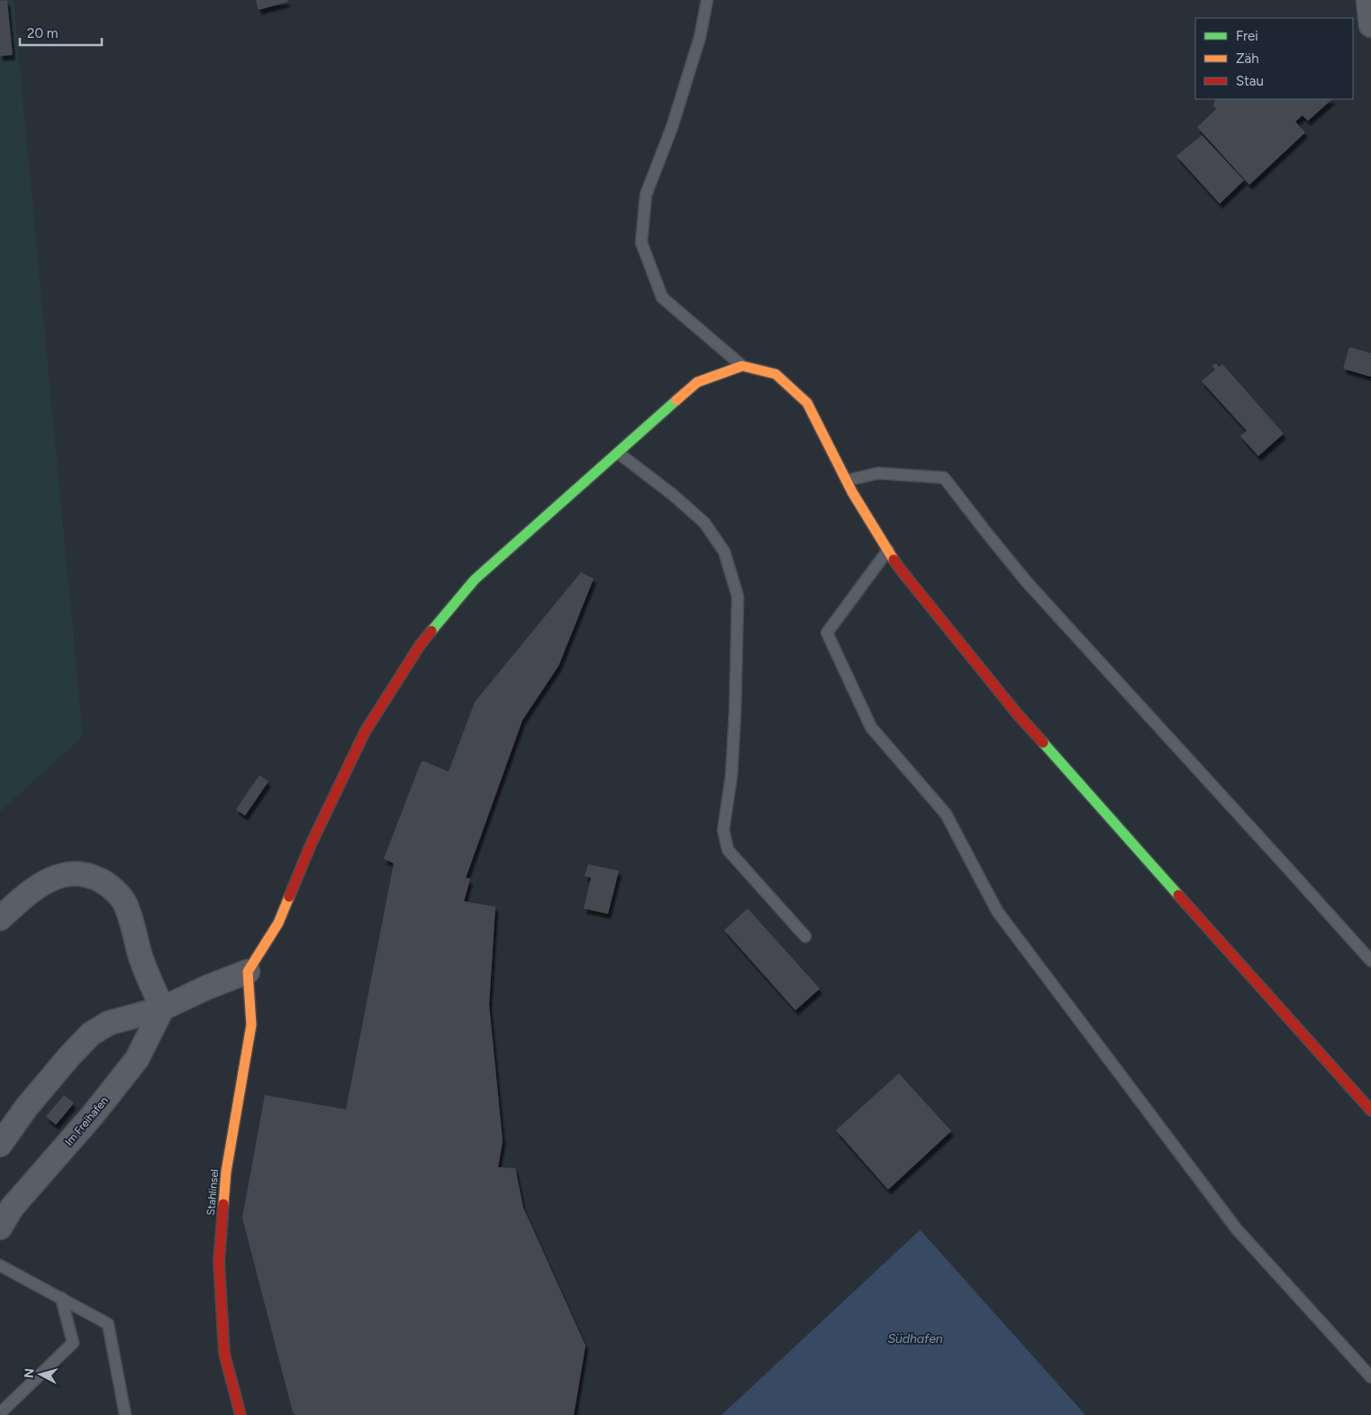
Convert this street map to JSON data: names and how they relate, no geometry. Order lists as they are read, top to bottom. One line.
{"streets":{"street":["Im Freihafen","Stahlinsel"]},"water":["Südhafen"],"legend":["Frei","Zäh","Stau"],"scale_bar":"20 m","north":"left"}
